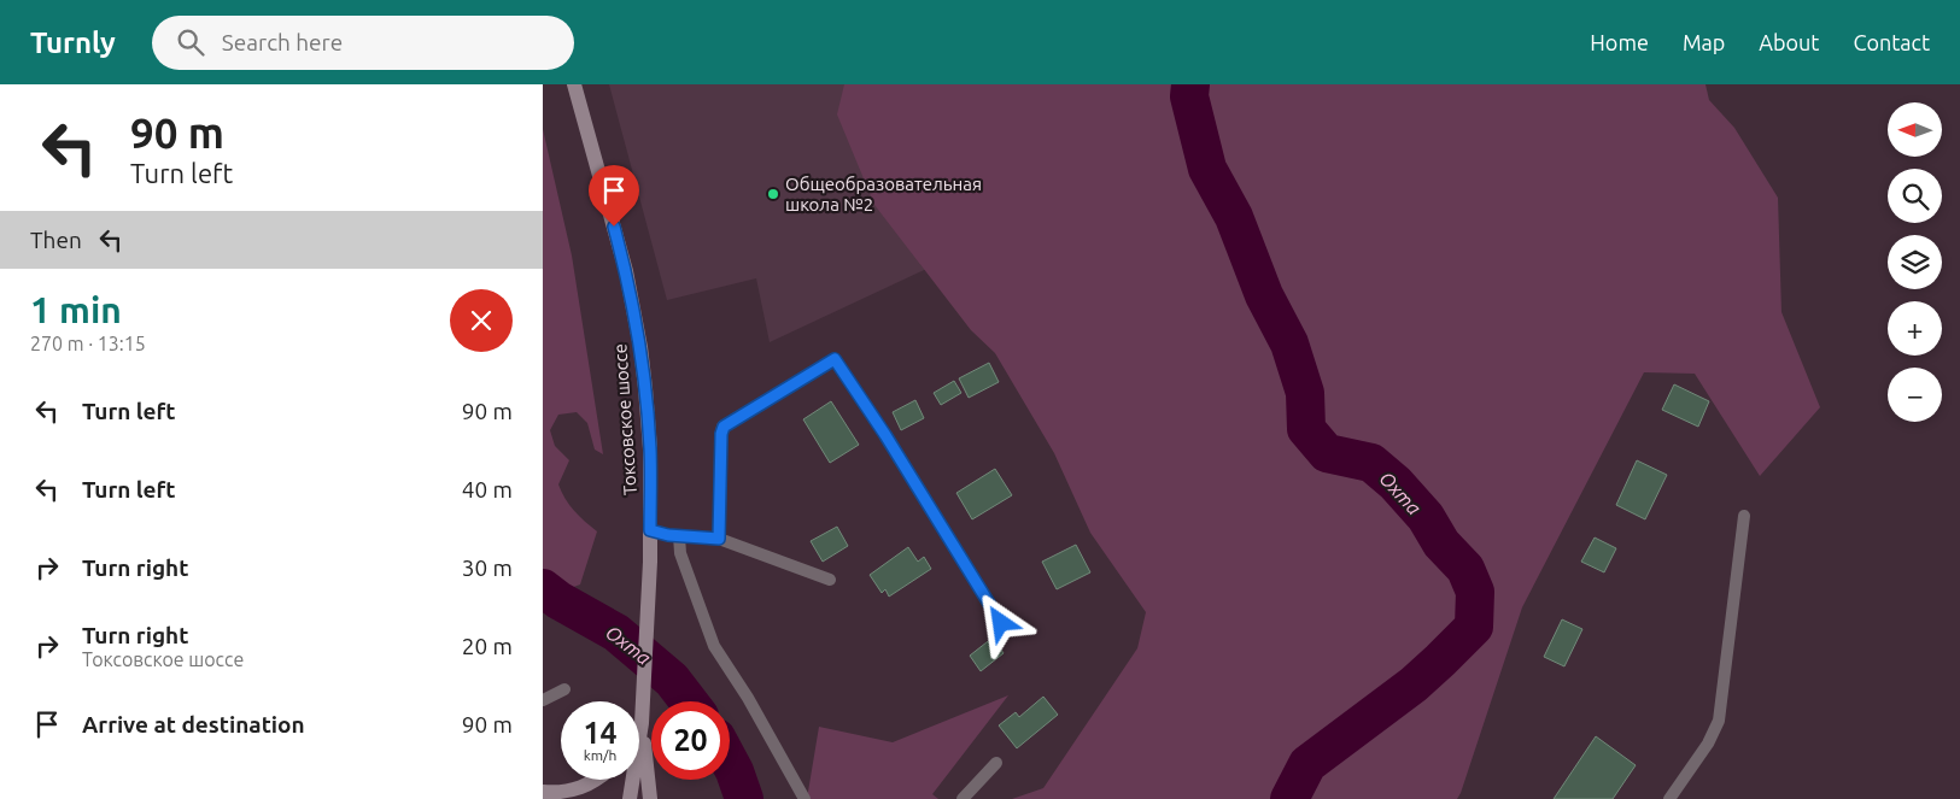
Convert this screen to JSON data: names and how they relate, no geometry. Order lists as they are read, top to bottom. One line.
{"streets":{"main road":["Токсовское шоссе"]},"water":["Охта"],"places":["Общеобразовательная школа №2"],"north":"left","page":{"header":"Turnly","search":"Search here","nav":["Home","Map","About","Contact"],"turn":["90 m","Turn left"],"map_buttons":["+","−"],"then":"Then","heading":["1 min","270 m · 13:15"],"list":[{"name":"Turn left","value":"90 m"},{"name":"Turn left","value":"40 m"},{"name":"Turn right","value":"30 m"},{"name":"Turn right","note":"Токсовское шоссе","value":"20 m"},{"name":"Arrive at destination","value":"90 m"}],"speed":"14 km/h","limit":"20"}}
